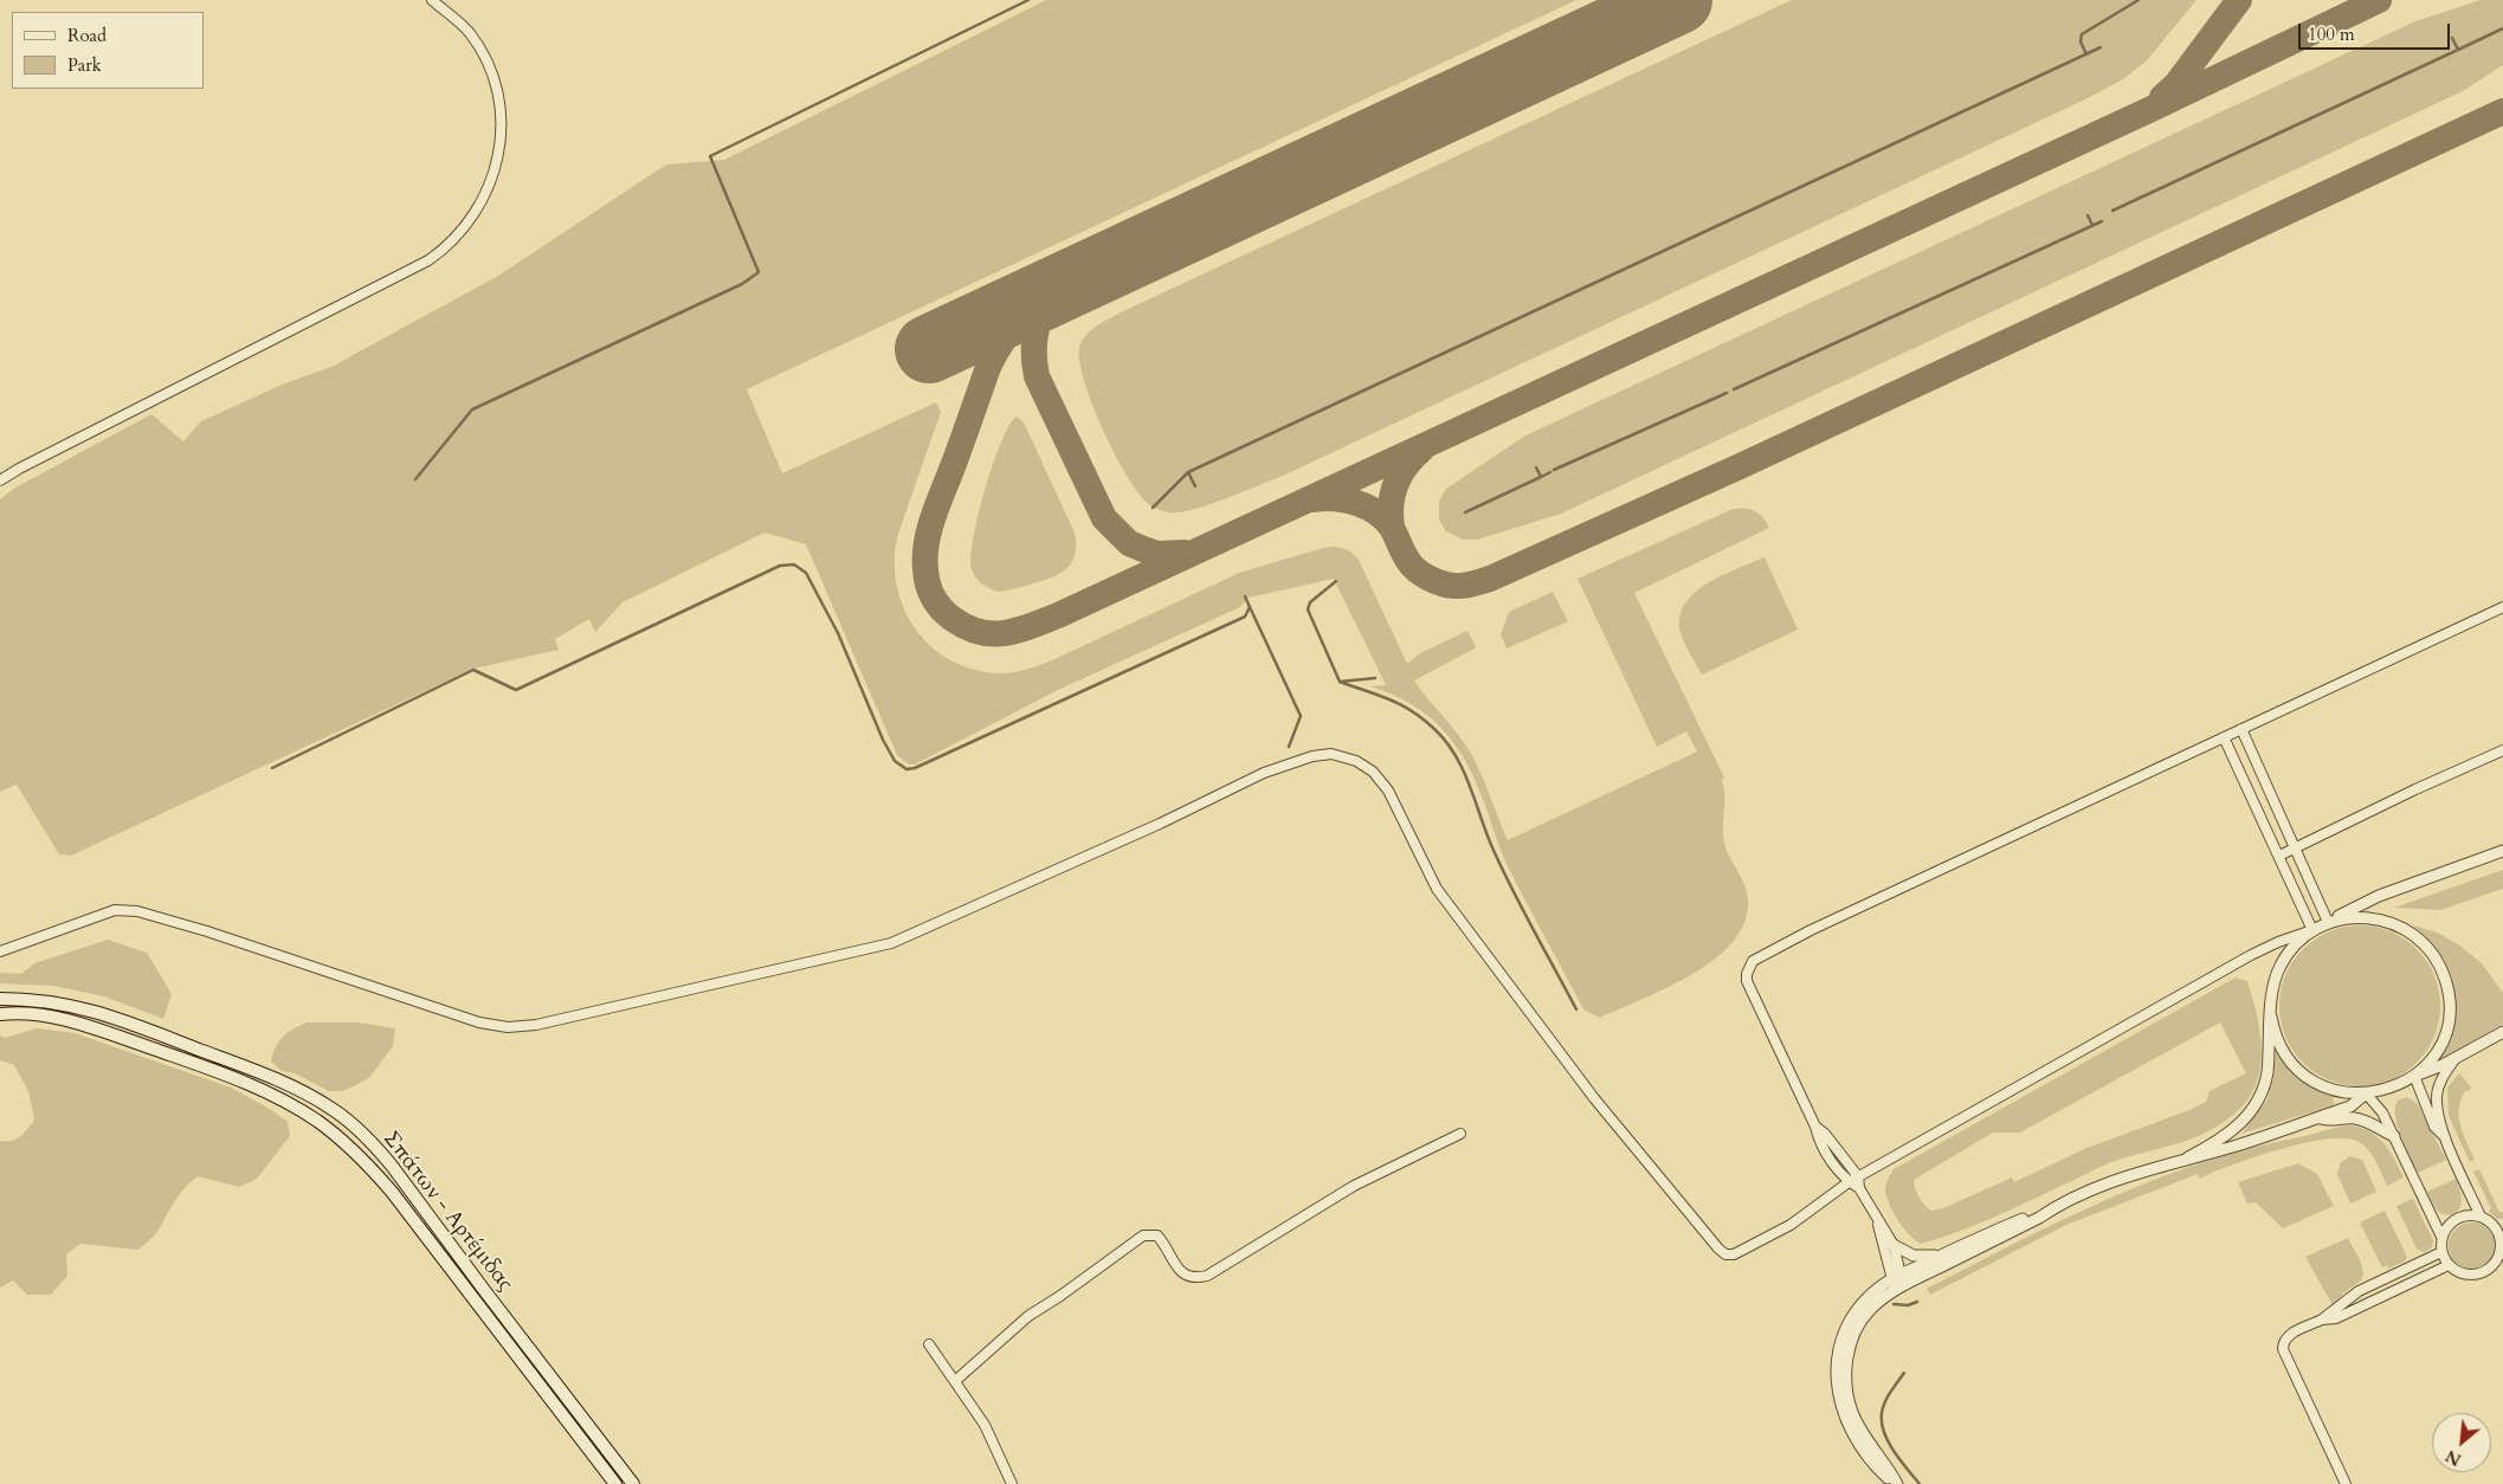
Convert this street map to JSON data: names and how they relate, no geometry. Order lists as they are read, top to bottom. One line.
{"streets":{"main road":["Σπάτων - Αρτέμιδας"]},"legend":["Road","Park"],"scale_bar":"100 m","north":"bottom left"}
